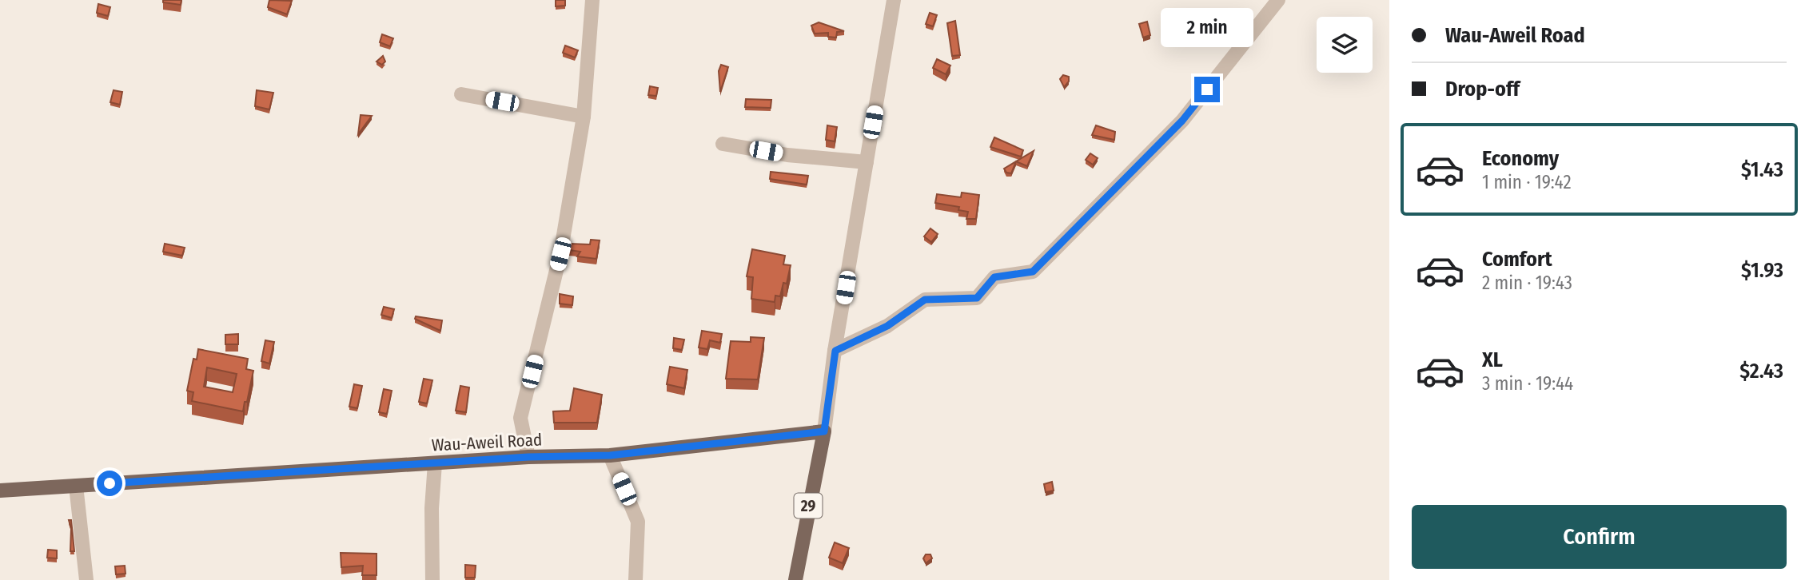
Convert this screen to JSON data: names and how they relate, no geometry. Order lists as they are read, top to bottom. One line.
{"streets":{"main road":["Wau-Aweil Road","29"]},"crossings":[["Wau-Aweil Road","29"]],"page":{"banner":["Wau-Aweil Road","Drop-off"],"bubble":"2 min","list":[{"name":"Economy","note":"1 min · 19:42","value":"$1.43"},{"name":"Comfort","note":"2 min · 19:43","value":"$1.93"},{"name":"XL","note":"3 min · 19:44","value":"$2.43"}],"buttons":"Confirm"}}
